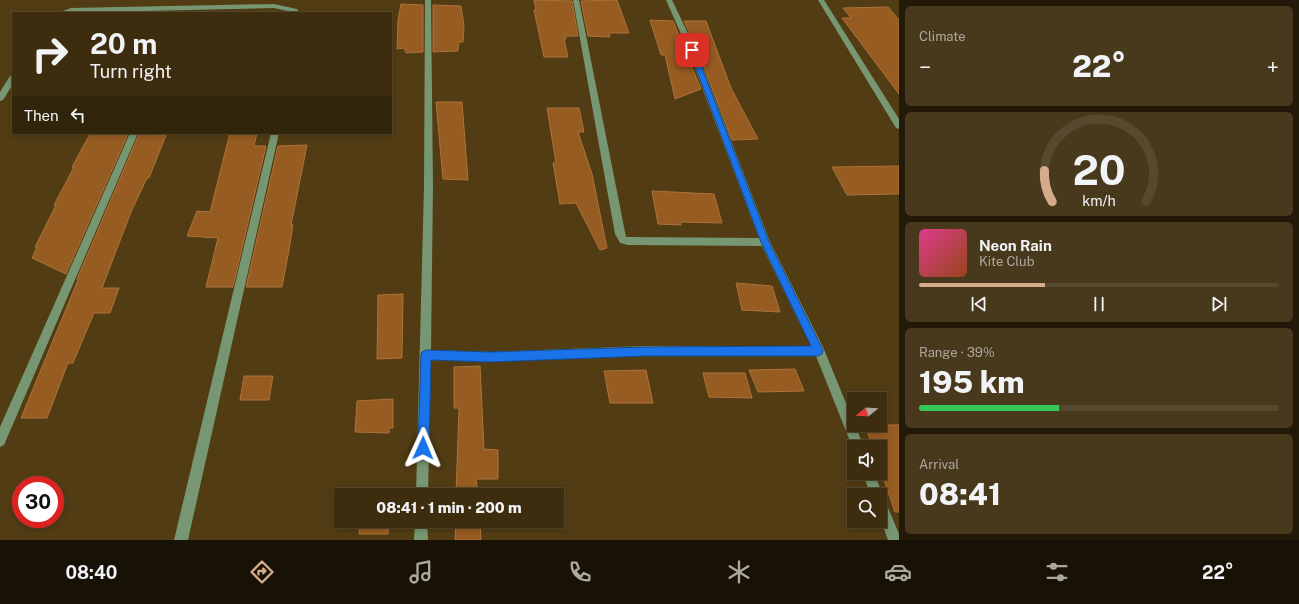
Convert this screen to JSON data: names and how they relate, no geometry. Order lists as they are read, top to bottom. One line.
{"north":"left","page":{"tile":["Climate",["Range · 39%","195 km"],["Arrival","08:41"]],"turn":["20 m","Turn right"],"heat":["−","22°","+"],"then":"Then","song":["Neon Rain","Kite Club"],"limit":"30","trip":"08:41 · 1 min · 200 m","tabs":["08:40","22°"],"gauge":["20","km/h"]}}
